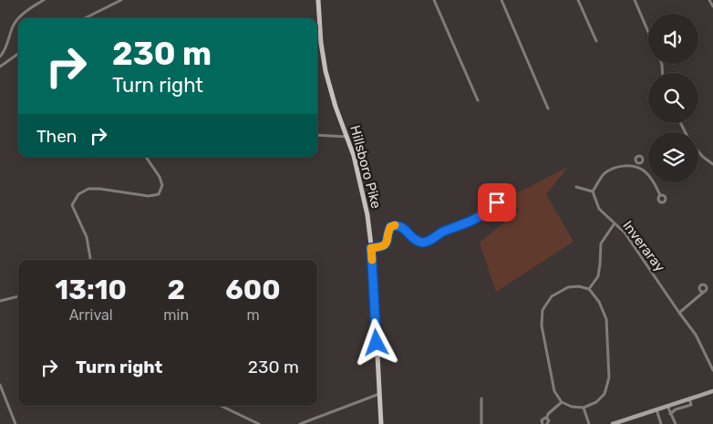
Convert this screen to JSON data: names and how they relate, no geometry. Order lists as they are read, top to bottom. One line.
{"streets":{"main road":["Hillsboro Pike"],"street":["Inveraray"]},"page":{"turn":["230 m","Turn right"],"then":"Then","eta":["13:10","Arrival","2","min","600","m"],"list":[{"name":"Turn right","value":"230 m"}]}}
